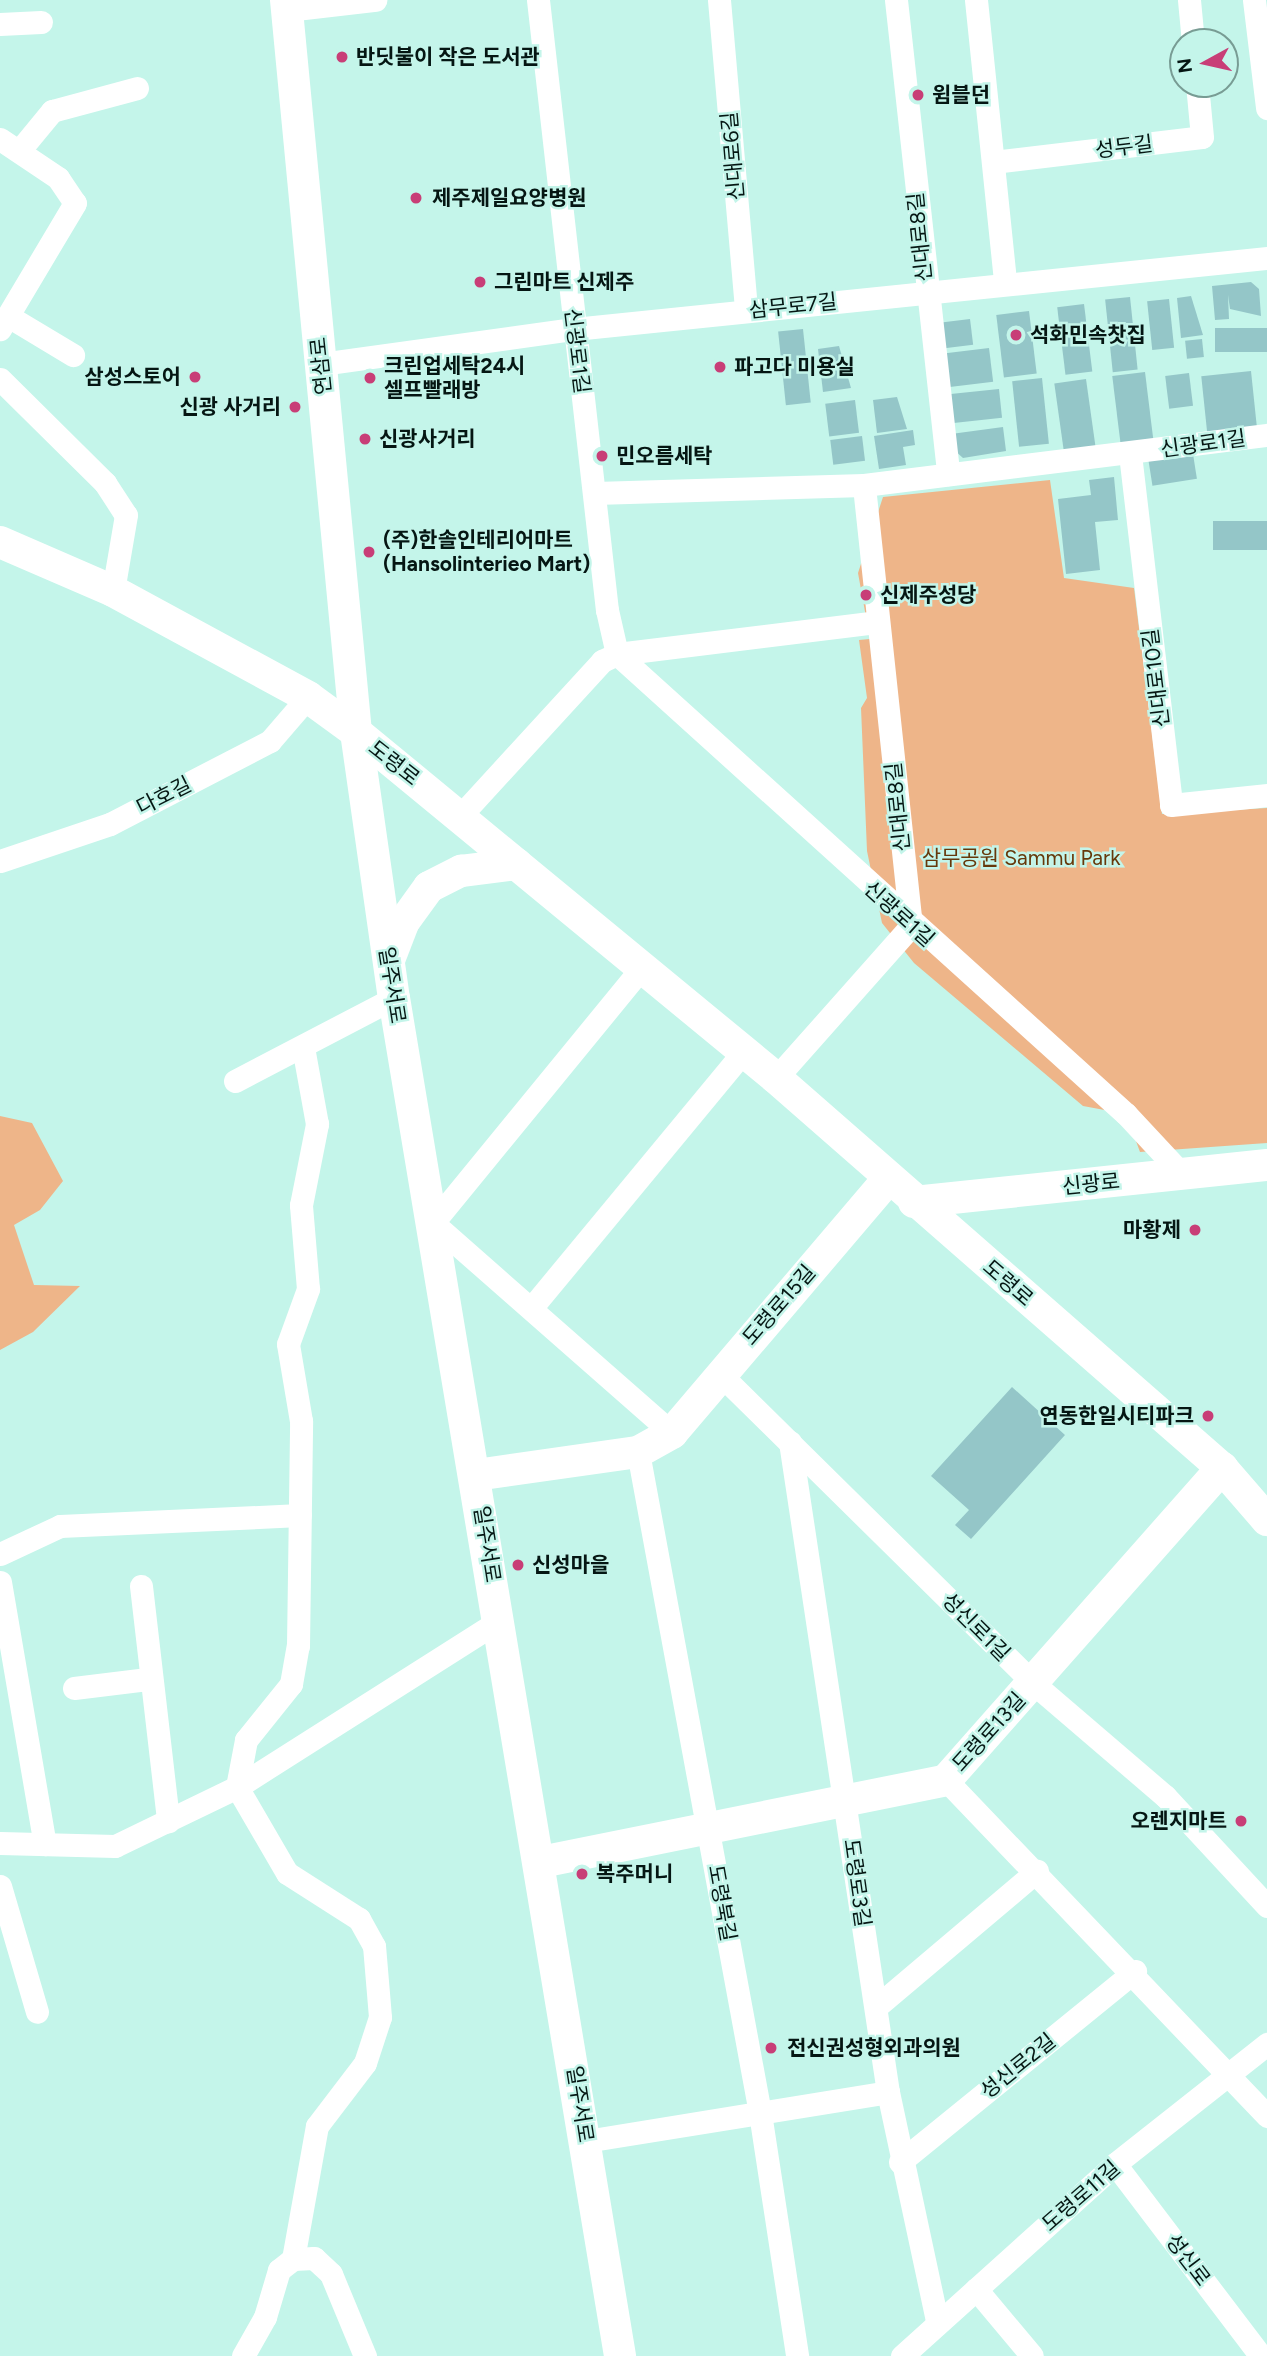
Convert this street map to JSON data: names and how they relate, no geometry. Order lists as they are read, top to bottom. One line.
{"streets":{"main road":["연삼로","도령로","일주서로","신광로","도령로15길","도령로13길"],"street":["성두길","신대로6길","신대로8길","삼무로7길","신광로1길","신대로10길","다호길","성신로1길","도령로3길","도령북길","성신로2길","도령로11길","성신로"]},"crossings":[["신대로6길","삼무로7길"],["신대로8길","삼무로7길"],["신대로8길","신광로1길"],["삼무로7길","신광로1길"],["삼무로7길","연삼로"],["신광로1길","신대로10길"],["신광로1길","신광로"],["연삼로","도령로"],["연삼로","일주서로"],["도령로","다호길"],["도령로","일주서로"],["도령로","신광로"],["도령로","도령로15길"],["도령로","도령로13길"],["일주서로","도령로15길"],["일주서로","도령로13길"],["도령로15길","성신로1길"],["도령로15길","도령북길"],["성신로1길","도령로13길"],["성신로1길","도령로3길"],["도령로13길","도령로3길"],["도령로13길","도령북길"],["도령로3길","성신로2길"],["도령로3길","도령로11길"],["도령로11길","성신로"]],"parks":["삼무공원 Sammu Park"],"places":["반딧불이 작은 도서관","윔블던","제주제일요양병원","그린마트 신제주","석화민속찻집","파고다 미용실","삼성스토어","크린업세탁24시 셀프빨래방","신광 사거리","신광사거리","민오름세탁","(주)한솔인테리어마트 (Hansolinterieo Mart)","신제주성당","마황제","연동한일시티파크","신성마을","오렌지마트","복주머니","전신권성형외과의원"],"north":"left"}
